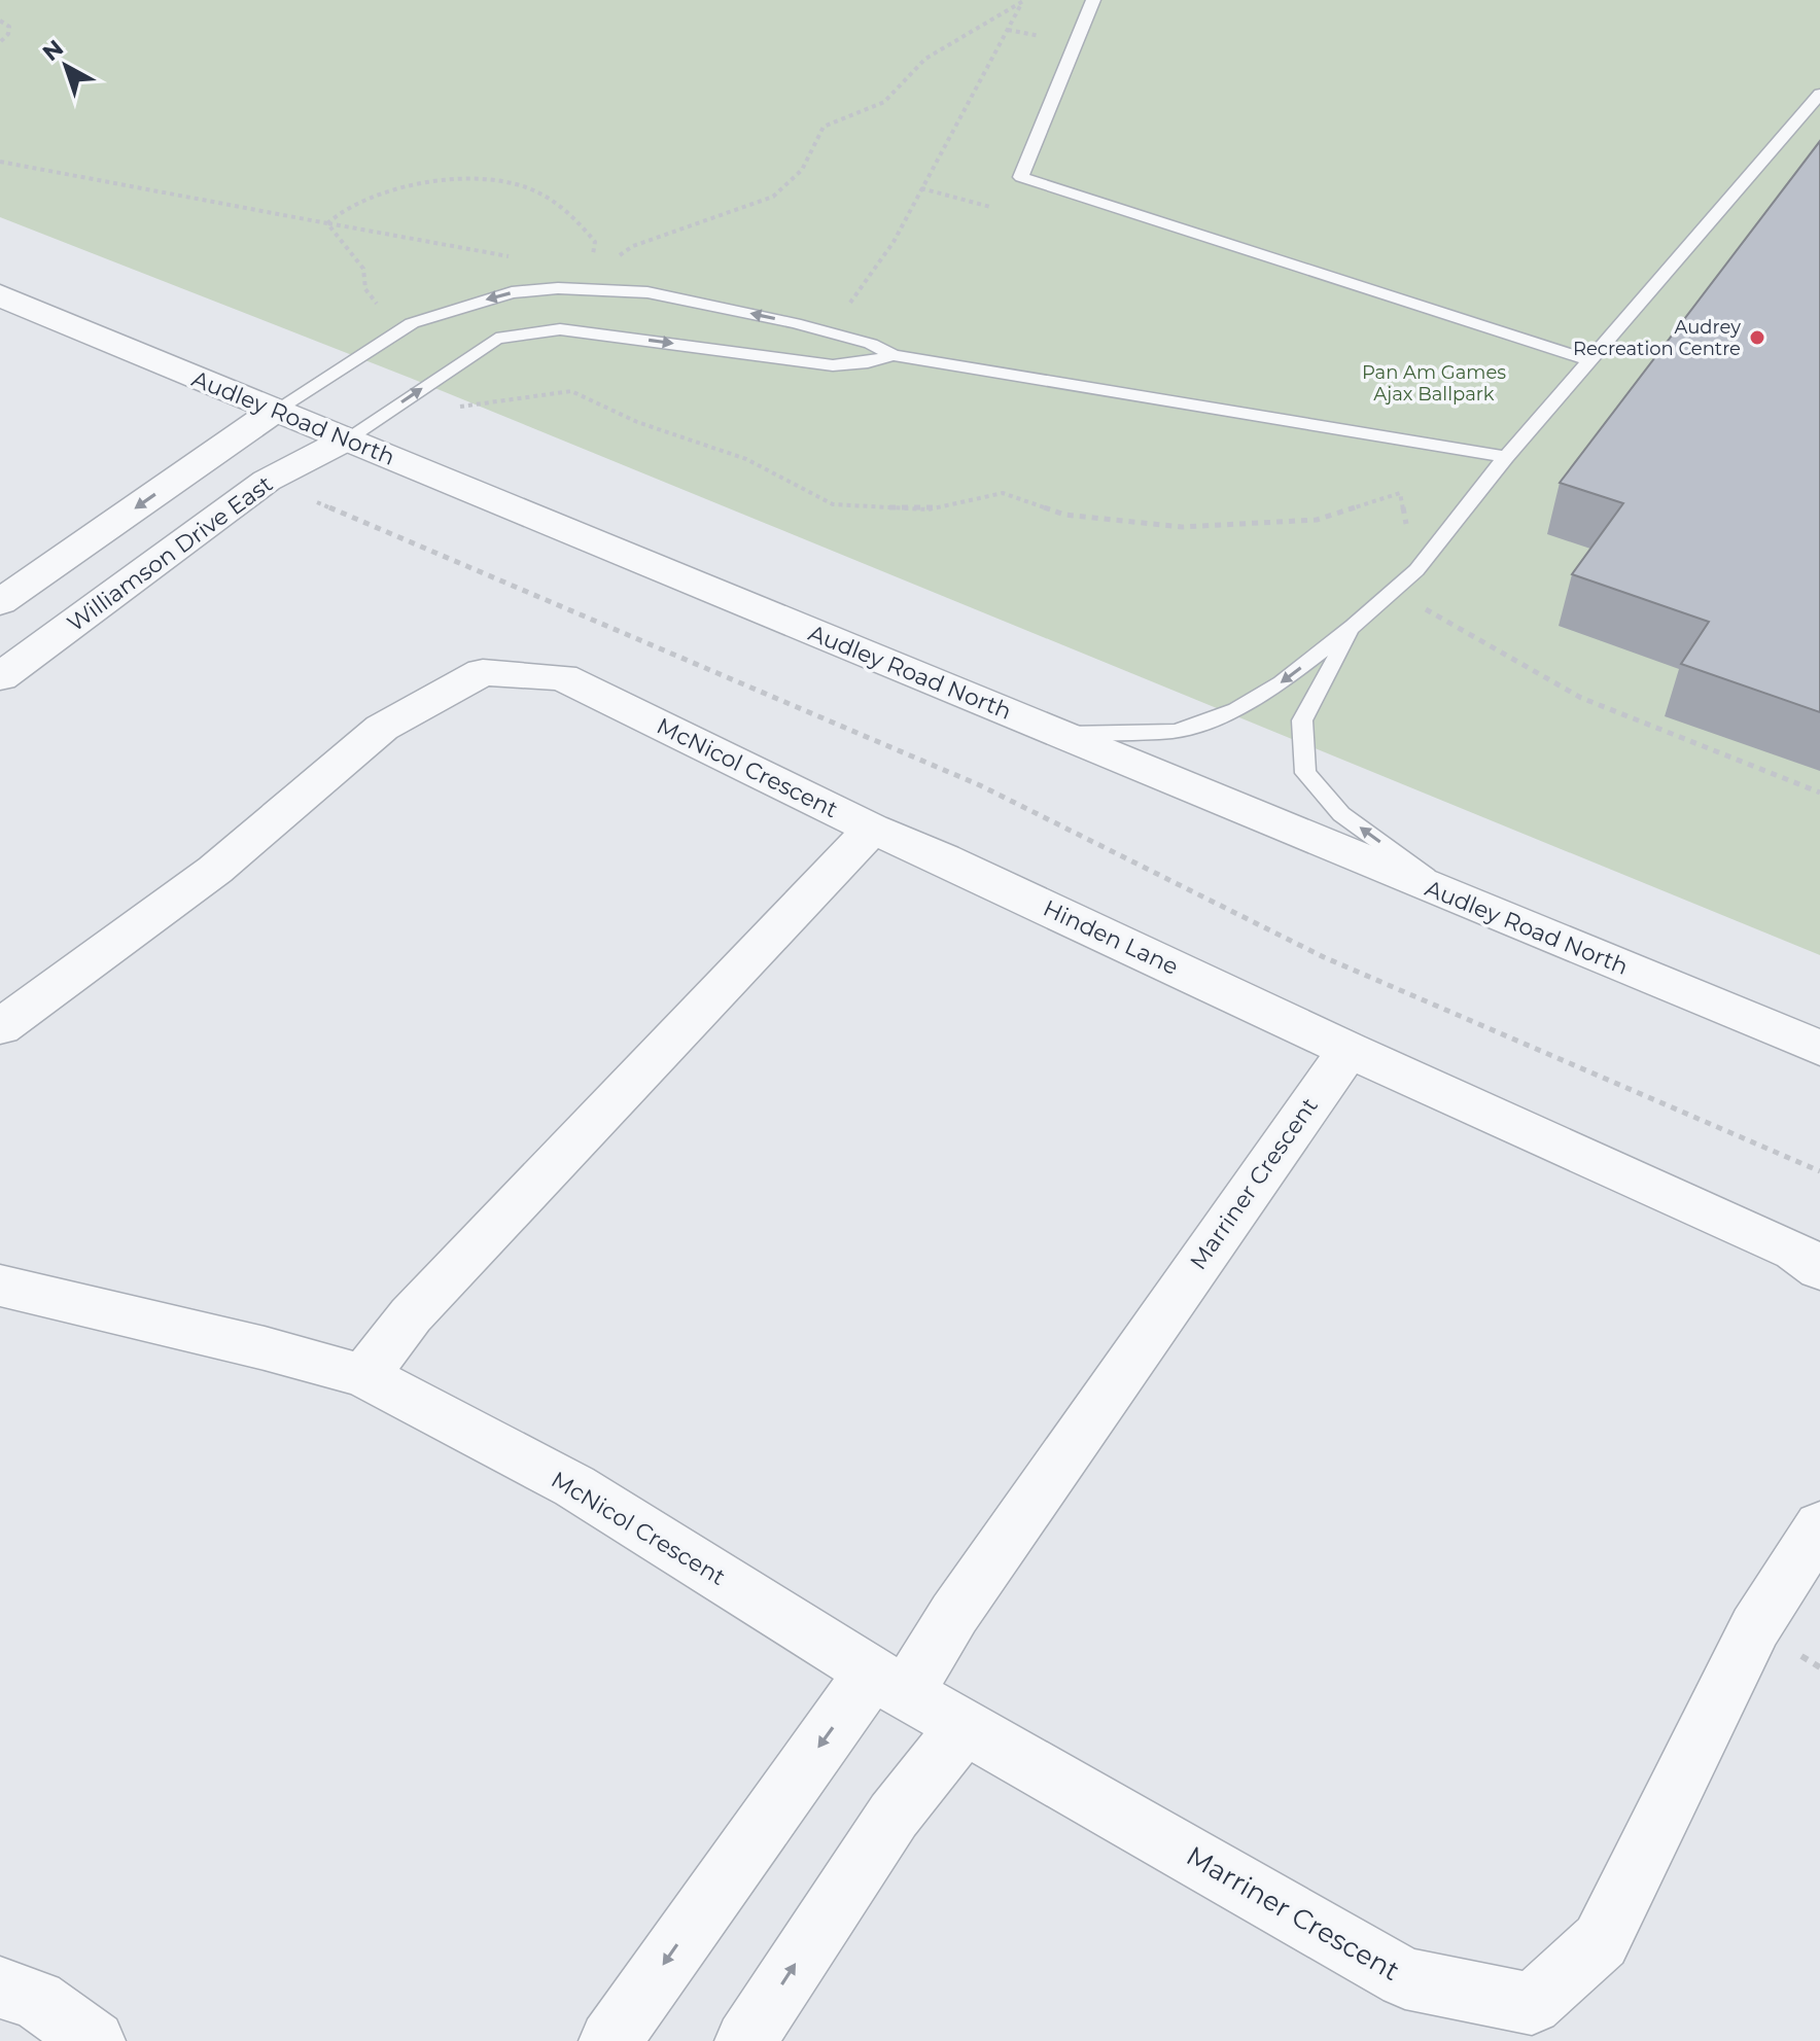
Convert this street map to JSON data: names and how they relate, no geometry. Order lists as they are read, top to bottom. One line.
{"streets":{"street":["Audley Road North","Williamson Drive East","McNicol Crescent","Hinden Lane","Marriner Crescent"]},"crossings":[["Audley Road North","Williamson Drive East"],["McNicol Crescent","Hinden Lane"],["McNicol Crescent","Marriner Crescent"],["Hinden Lane","Marriner Crescent"]],"parks":["Pan Am Games Ajax Ballpark"],"places":["Audrey Recreation Centre"],"north":"top left"}
